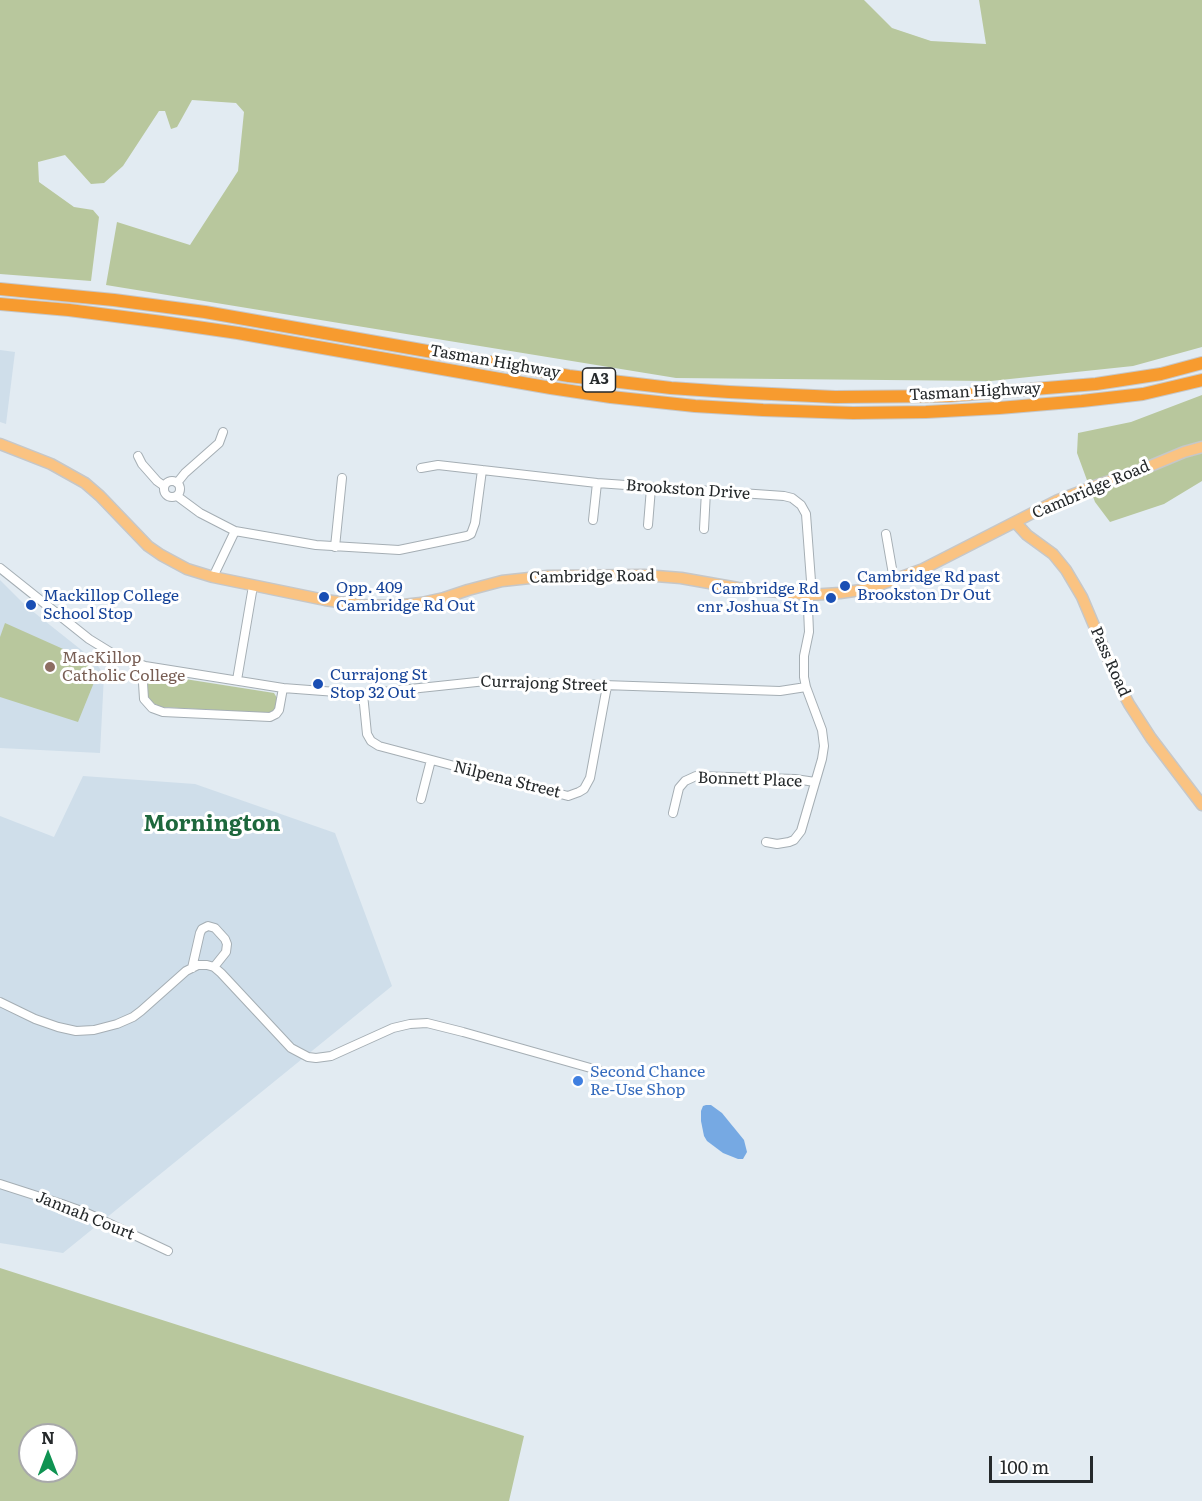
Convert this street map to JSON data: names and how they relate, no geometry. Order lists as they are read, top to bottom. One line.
{"streets":{"highway":["Tasman Highway","A3"],"main road":["Cambridge Road","Pass Road"],"street":["Brookston Drive","Currajong Street","Nilpena Street","Bonnett Place","Jannah Court"]},"crossings":[["Brookston Drive","Cambridge Road"],["Cambridge Road","Pass Road"],["Currajong Street","Nilpena Street"]],"districts":["Mornington"],"places":["Cambridge Rd past Brookston Dr Out","Opp. 409 Cambridge Rd Out","Cambridge Rd cnr Joshua St In","Mackillop College School Stop","MacKillop Catholic College","Currajong St Stop 32 Out","Second Chance Re-Use Shop"],"scale_bar":"100 m","north":"top"}
